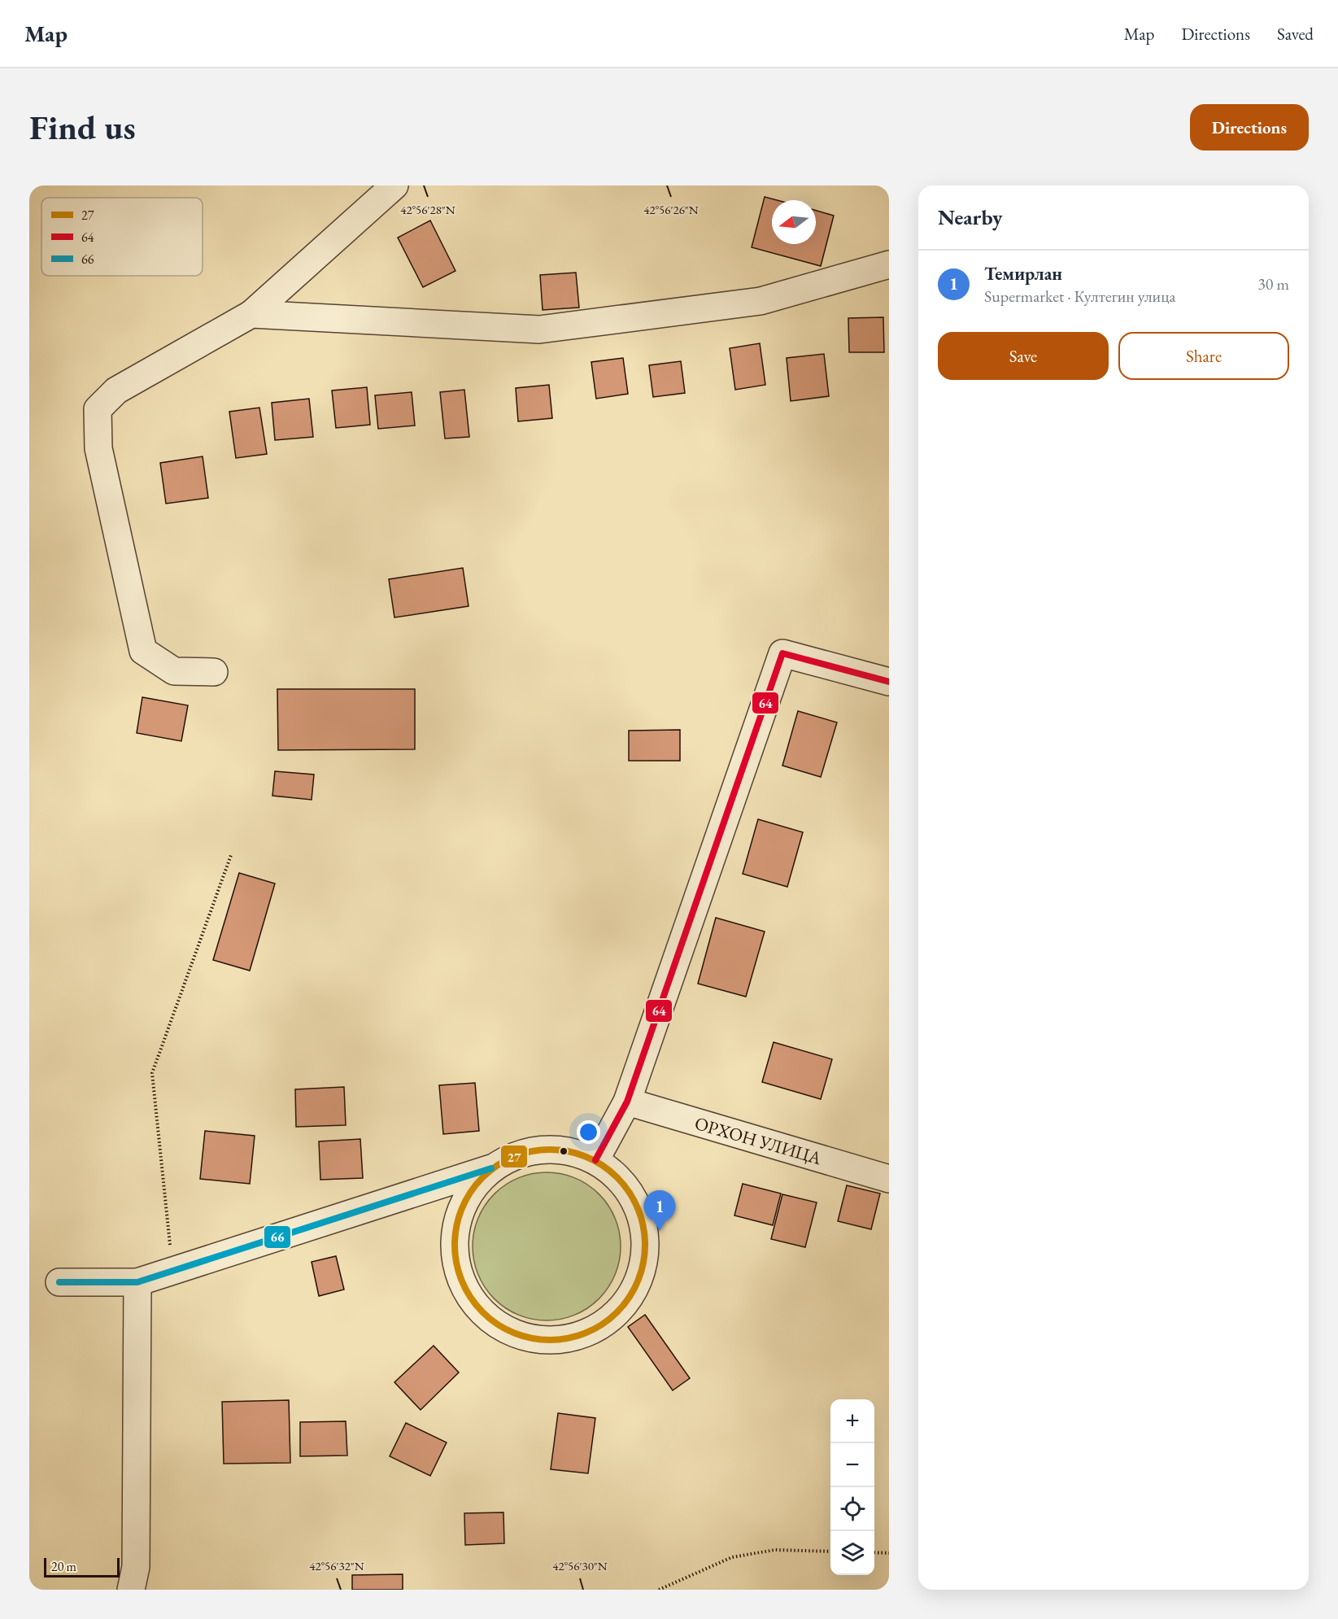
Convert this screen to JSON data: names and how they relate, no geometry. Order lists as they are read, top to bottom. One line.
{"streets":{"street":["ОРХОН УЛИЦА"]},"lines":["transit line 64","transit line 27","transit line 66"],"legend":["27","64","66"],"scale_bar":"20 m","north":"left","page":{"header":"Map","nav":["Map","Directions","Saved"],"buttons":["Directions",["Save","Share"]],"title":"Find us","heading":"Nearby","list":[{"mark":"1","name":"Темирлан","note":"Supermarket · Култегин улица","value":"30 m"}],"pins":"1","map_buttons":["+","−"],"scale":"20 m"},"coordinates":["42°56'28\"N","42°56'26\"N","42°56'32\"N","42°56'30\"N"]}
